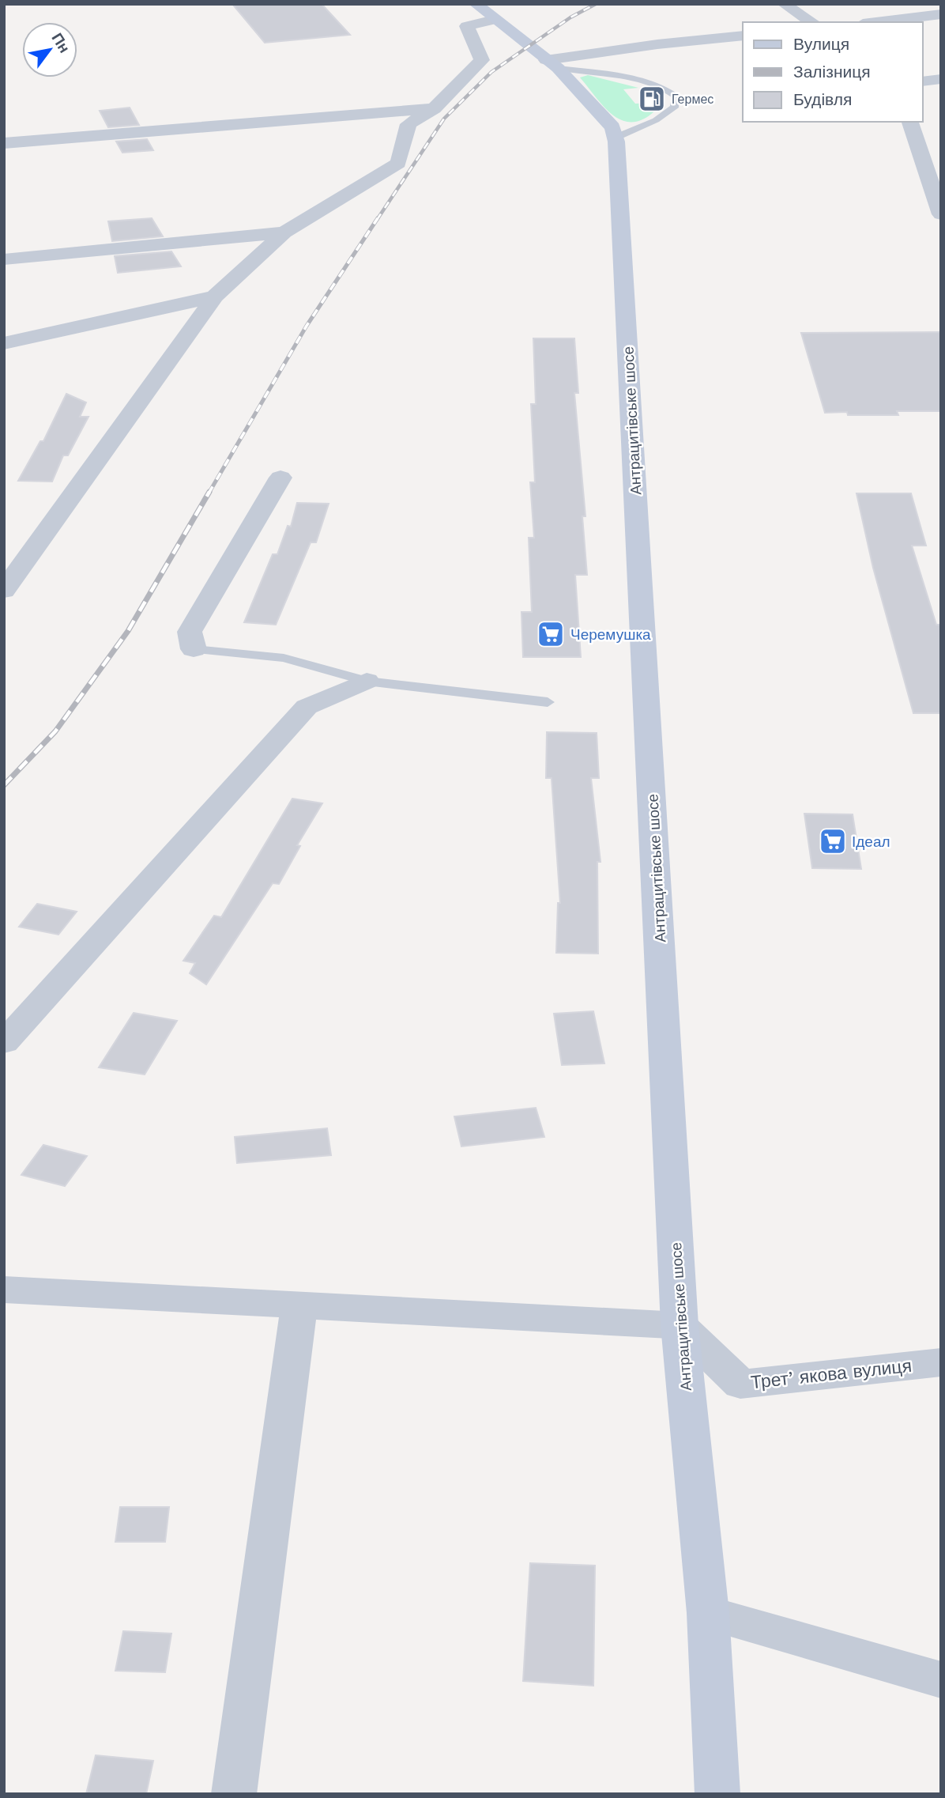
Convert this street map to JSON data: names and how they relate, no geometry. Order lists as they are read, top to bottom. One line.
{"streets":{"main road":["Антрацитівське шосе"],"street":["Третʼякова вулиця"]},"crossings":[["Антрацитівське шосе","Третʼякова вулиця"]],"places":{"fuel station":["Гермес"],"supermarket":["Черемушка","Ідеал"]},"legend":["Вулиця","Залізниця","Будівля"],"north":"top right"}
